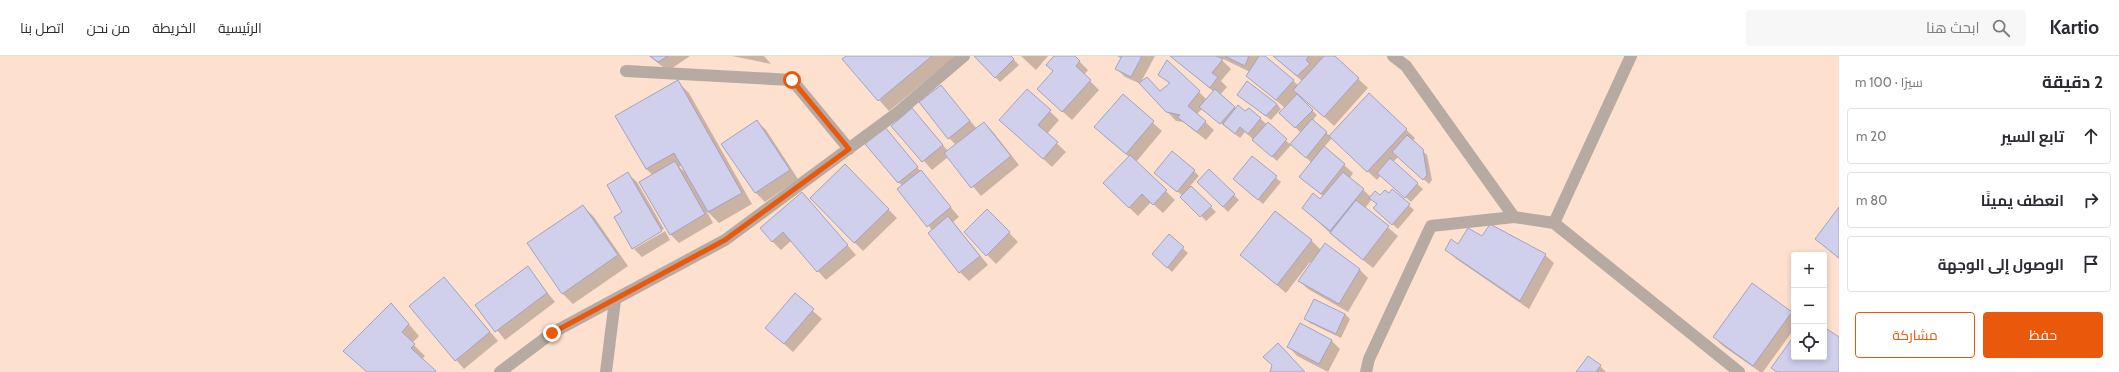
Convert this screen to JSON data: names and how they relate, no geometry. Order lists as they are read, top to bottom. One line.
{"page":{"header":"Kartio","search":"ابحث هنا","nav":["الرئيسية","الخريطة","من نحن","اتصل بنا"],"heading":["2 دقيقة","سيرًا · 100 m"],"list":[["تابع السير","20 m"],["انعطف يمينًا","80 m"],"الوصول إلى الوجهة"],"map_buttons":["+","−"],"buttons":["حفظ","مشاركة"]}}
